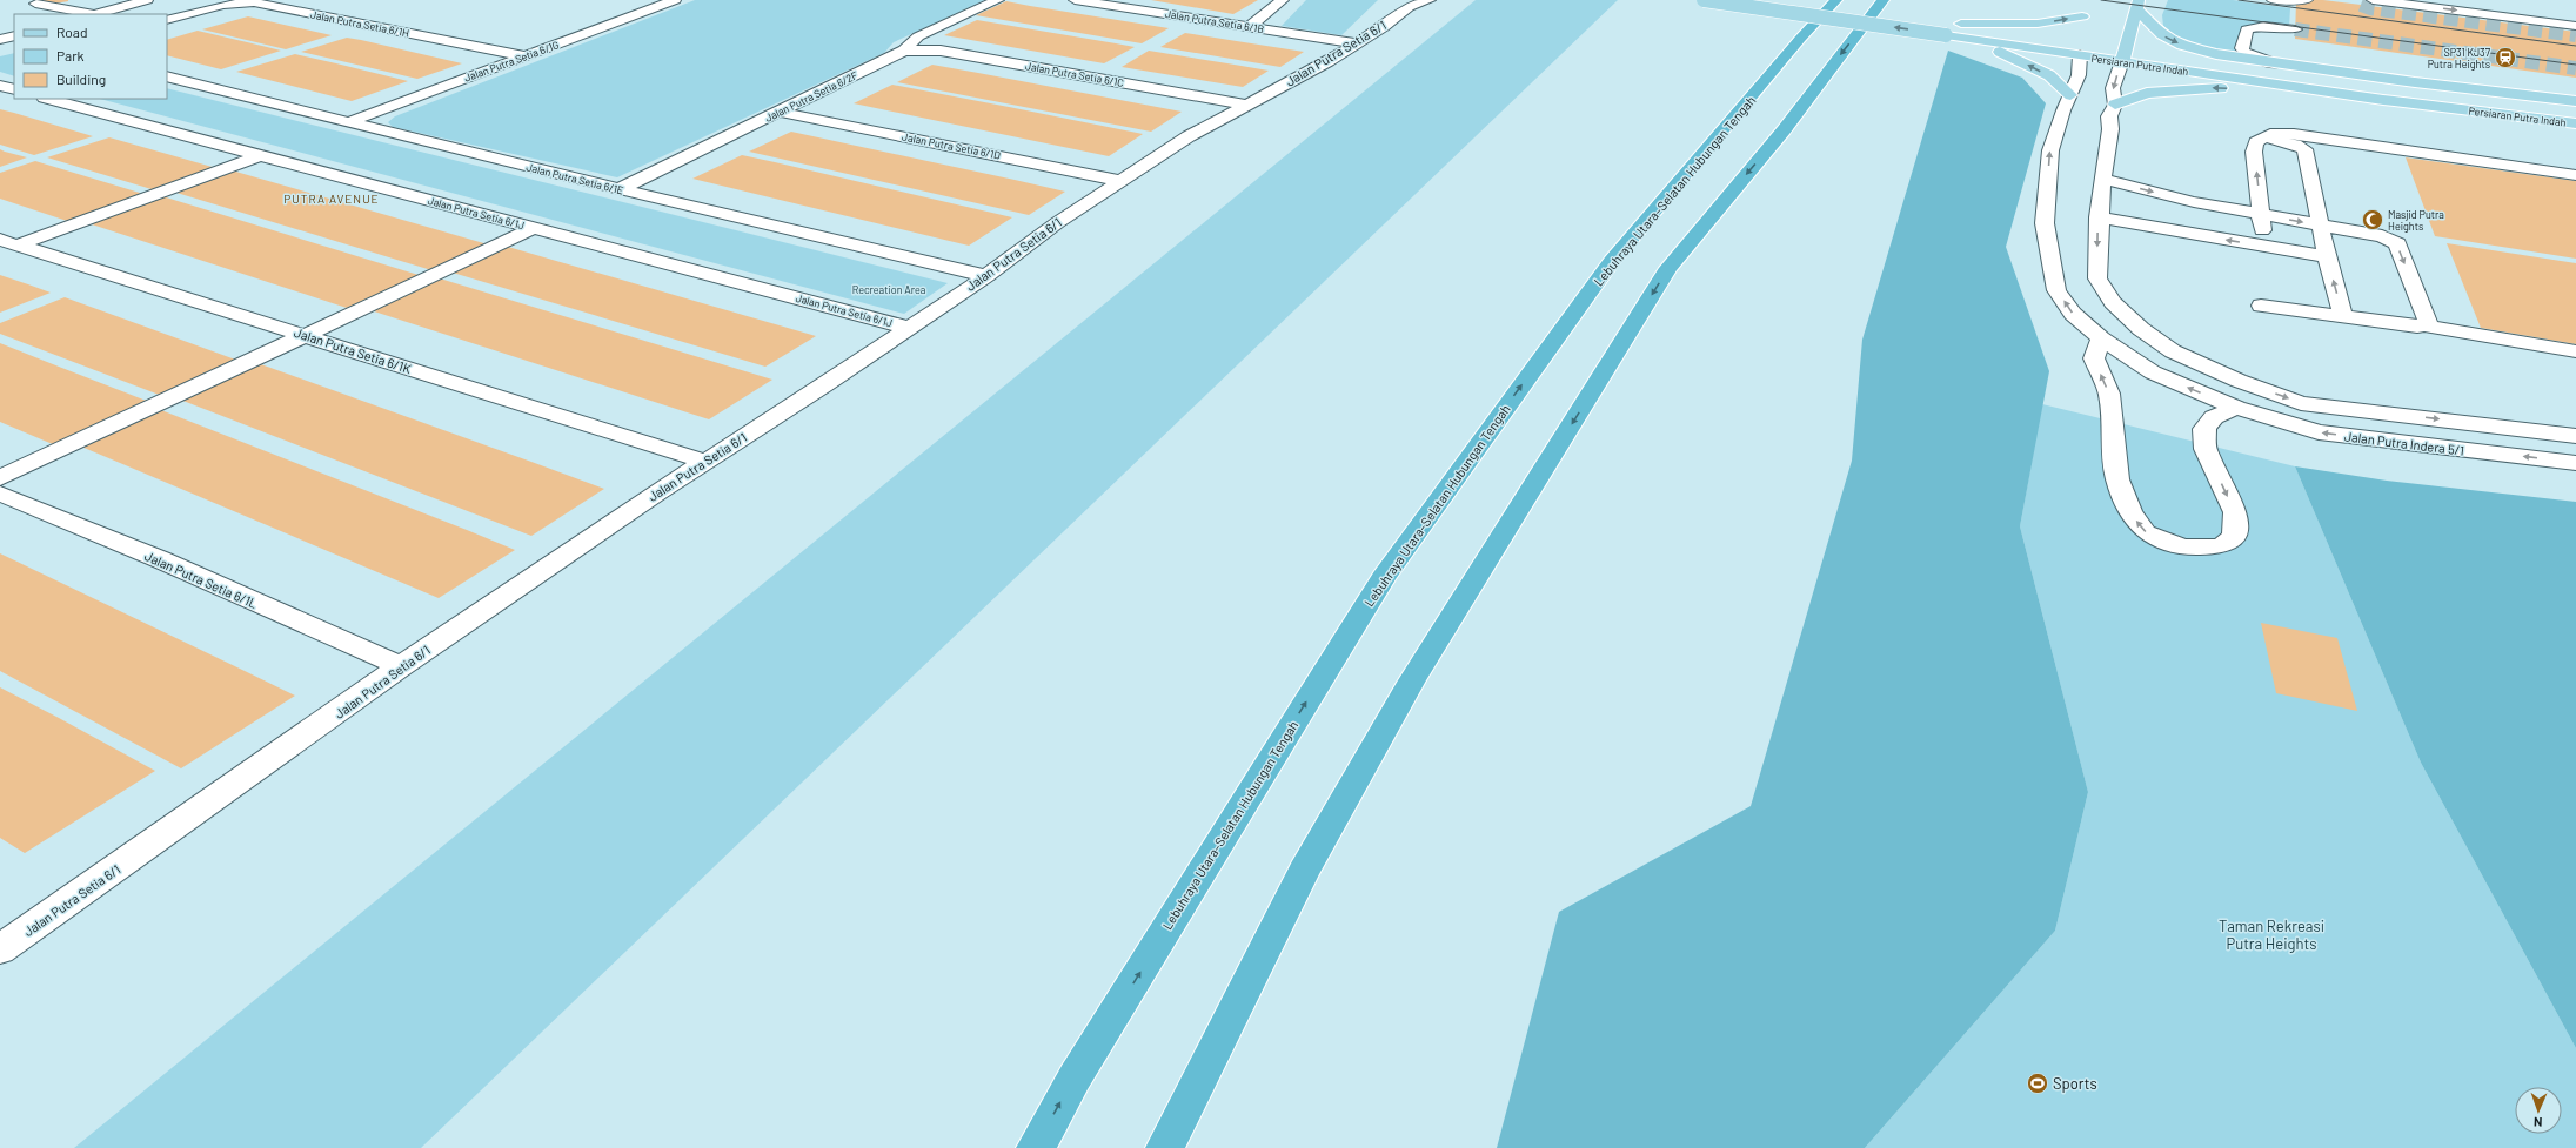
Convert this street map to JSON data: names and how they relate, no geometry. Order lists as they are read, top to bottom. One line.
{"streets":{"highway":["Lebuhraya Utara–Selatan Hubungan Tengah"],"main road":["Persiaran Putra Indah"],"street":["Jalan Putra Setia 6/1B","Jalan Putra Setia 6/1H","Jalan Putra Setia 6/1","Jalan Putra Setia 6/1G","Jalan Putra Setia 6/1C","Jalan Putra Setia 6/2F","Jalan Putra Setia 6/1D","Jalan Putra Setia 6/1E","Jalan Putra Setia 6/1J","Jalan Putra Setia 6/1K","Jalan Putra Indera 5/1","Jalan Putra Setia 6/1L"]},"crossings":[["Jalan Putra Setia 6/1B","Jalan Putra Setia 6/1"],["Jalan Putra Setia 6/1H","Jalan Putra Setia 6/1G"],["Jalan Putra Setia 6/1","Jalan Putra Setia 6/1C"],["Jalan Putra Setia 6/1","Jalan Putra Setia 6/1D"],["Jalan Putra Setia 6/1","Jalan Putra Setia 6/1E"],["Jalan Putra Setia 6/1","Jalan Putra Setia 6/1J"],["Jalan Putra Setia 6/1","Jalan Putra Setia 6/1K"],["Jalan Putra Setia 6/1","Jalan Putra Setia 6/1L"],["Jalan Putra Setia 6/1G","Jalan Putra Setia 6/1E"],["Persiaran Putra Indah","Jalan Putra Indera 5/1"],["Jalan Putra Setia 6/1C","Jalan Putra Setia 6/2F"],["Jalan Putra Setia 6/2F","Jalan Putra Setia 6/1D"],["Jalan Putra Setia 6/2F","Jalan Putra Setia 6/1E"]],"one_way":["Jalan Putra Indera 5/1"],"districts":["PUTRA AVENUE"],"parks":["Recreation Area","Taman Rekreasi Putra Heights"],"places":{"station":["SP31 KJ37 Putra Heights"],"mosque":["Masjid Putra Heights"],"sports":["Sports"]},"legend":["Road","Park","Building"],"north":"bottom"}
